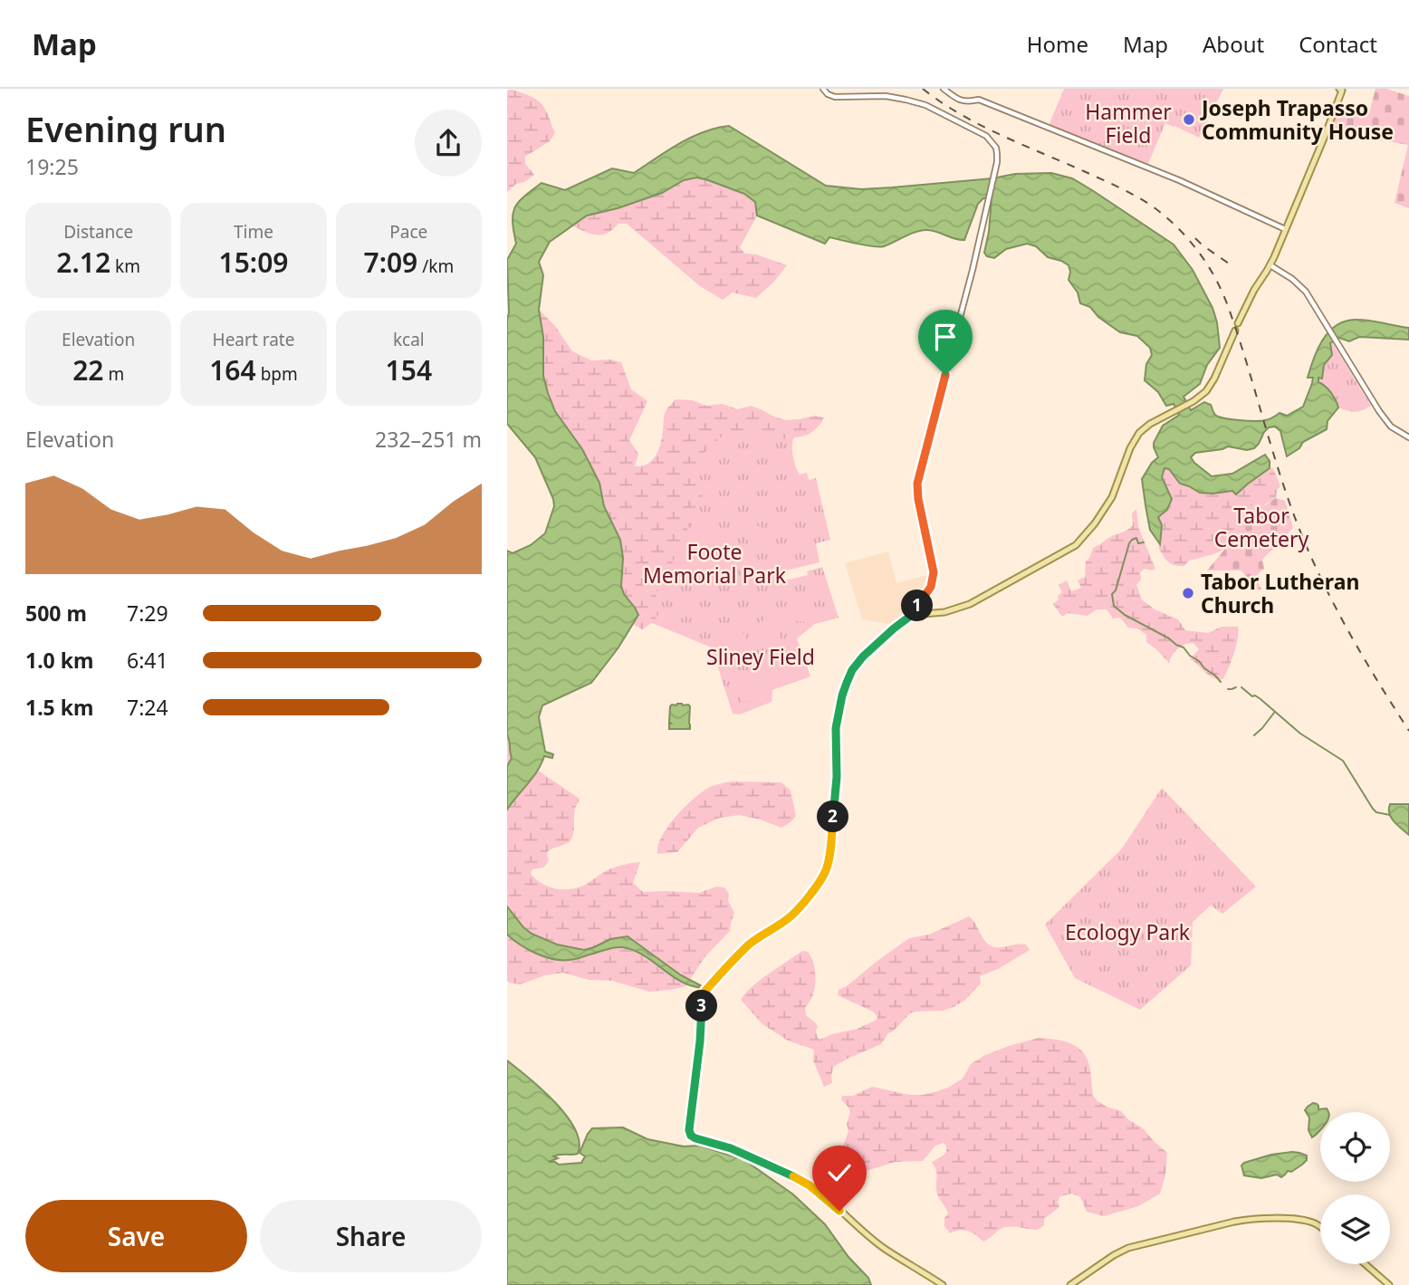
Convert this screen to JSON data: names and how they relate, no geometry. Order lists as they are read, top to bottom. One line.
{"parks":["Hammer Field","Tabor Cemetery","Foote Memorial Park","Sliney Field","Ecology Park"],"places":["Joseph Trapasso Community House","Tabor Lutheran Church"],"page":{"header":"Map","nav":["Home","Map","About","Contact"],"heading":["Evening run","19:25"],"stats":[["Distance","2.12 km"],["Time","15:09"],["Pace","7:09 /km"],["Elevation","22 m"],["Heart rate","164 bpm"],["kcal","154"]],"chart":["Elevation","232–251 m"],"list":[{"name":"500 m","note":"7:29"},{"name":"1.0 km","note":"6:41"},{"name":"1.5 km","note":"7:24"}],"pins":["1","2","3"],"buttons":["Save","Share"]}}
